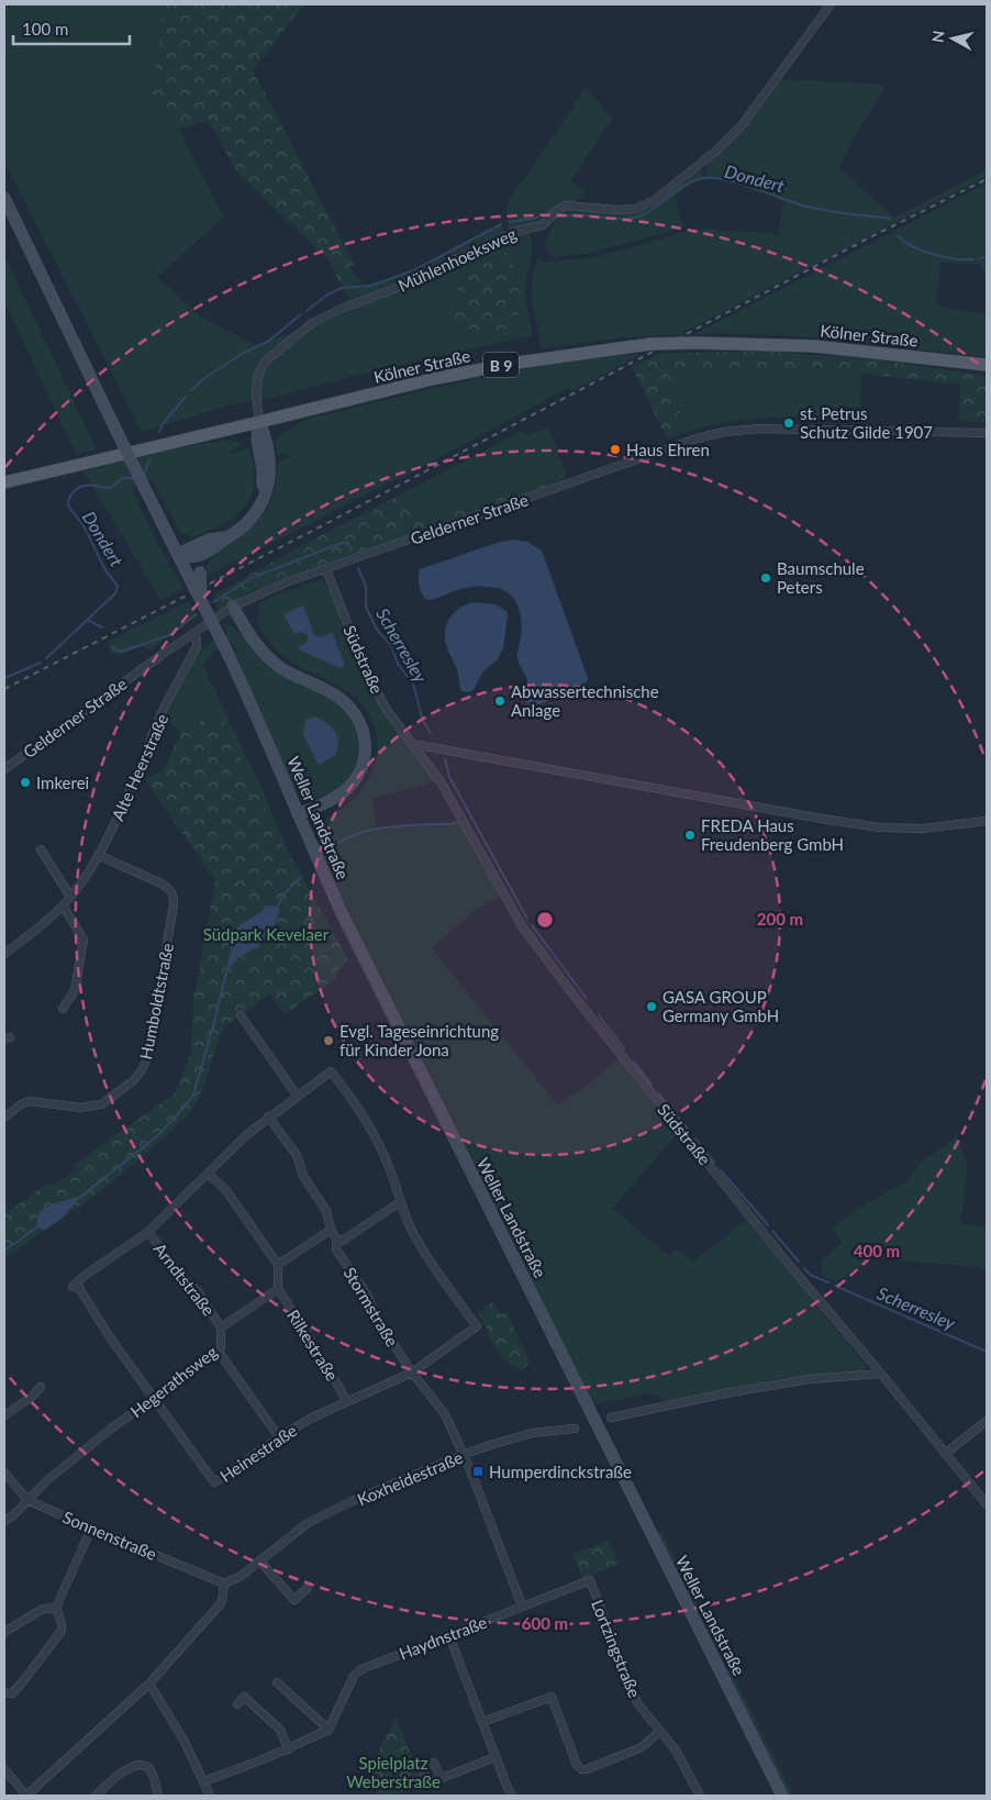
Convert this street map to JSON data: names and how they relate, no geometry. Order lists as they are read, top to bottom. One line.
{"streets":{"main road":["Kölner Straße","B 9","Weller Landstraße"],"street":["Mühlenhoeksweg","Gelderner Straße","Südstraße","Alte Heerstraße","Humboldtstraße","Arndtstraße","Stormstraße","Rilkestraße","Hegerathsweg","Heinestraße","Koxheidestraße","Sonnenstraße","Haydnstraße","Lortzingstraße"]},"crossings":[["Mühlenhoeksweg","Kölner Straße"],["Gelderner Straße","Südstraße"],["Gelderner Straße","Alte Heerstraße"],["Alte Heerstraße","Humboldtstraße"],["Arndtstraße","Hegerathsweg"],["Arndtstraße","Heinestraße"],["Stormstraße","Heinestraße"],["Stormstraße","Koxheidestraße"],["Rilkestraße","Hegerathsweg"],["Rilkestraße","Heinestraße"],["Hegerathsweg","Heinestraße"],["Hegerathsweg","Sonnenstraße"],["Koxheidestraße","Sonnenstraße"],["Haydnstraße","Lortzingstraße"]],"water":["Dondert","Scherresley"],"parks":["Südpark Kevelaer","Spielplatz Weberstraße"],"places":{"other":["st. Petrus Schutz Gilde 1907","Haus Ehren","Baumschule Peters","Abwassertechnische Anlage","Imkerei","FREDA Haus Freudenberg GmbH","GASA GROUP Germany GmbH","Evgl. Tageseinrichtung für Kinder Jona"],"transit":["Humperdinckstraße"]},"scale_bar":"100 m","north":"left","rings":["200 m","400 m","600 m"]}
